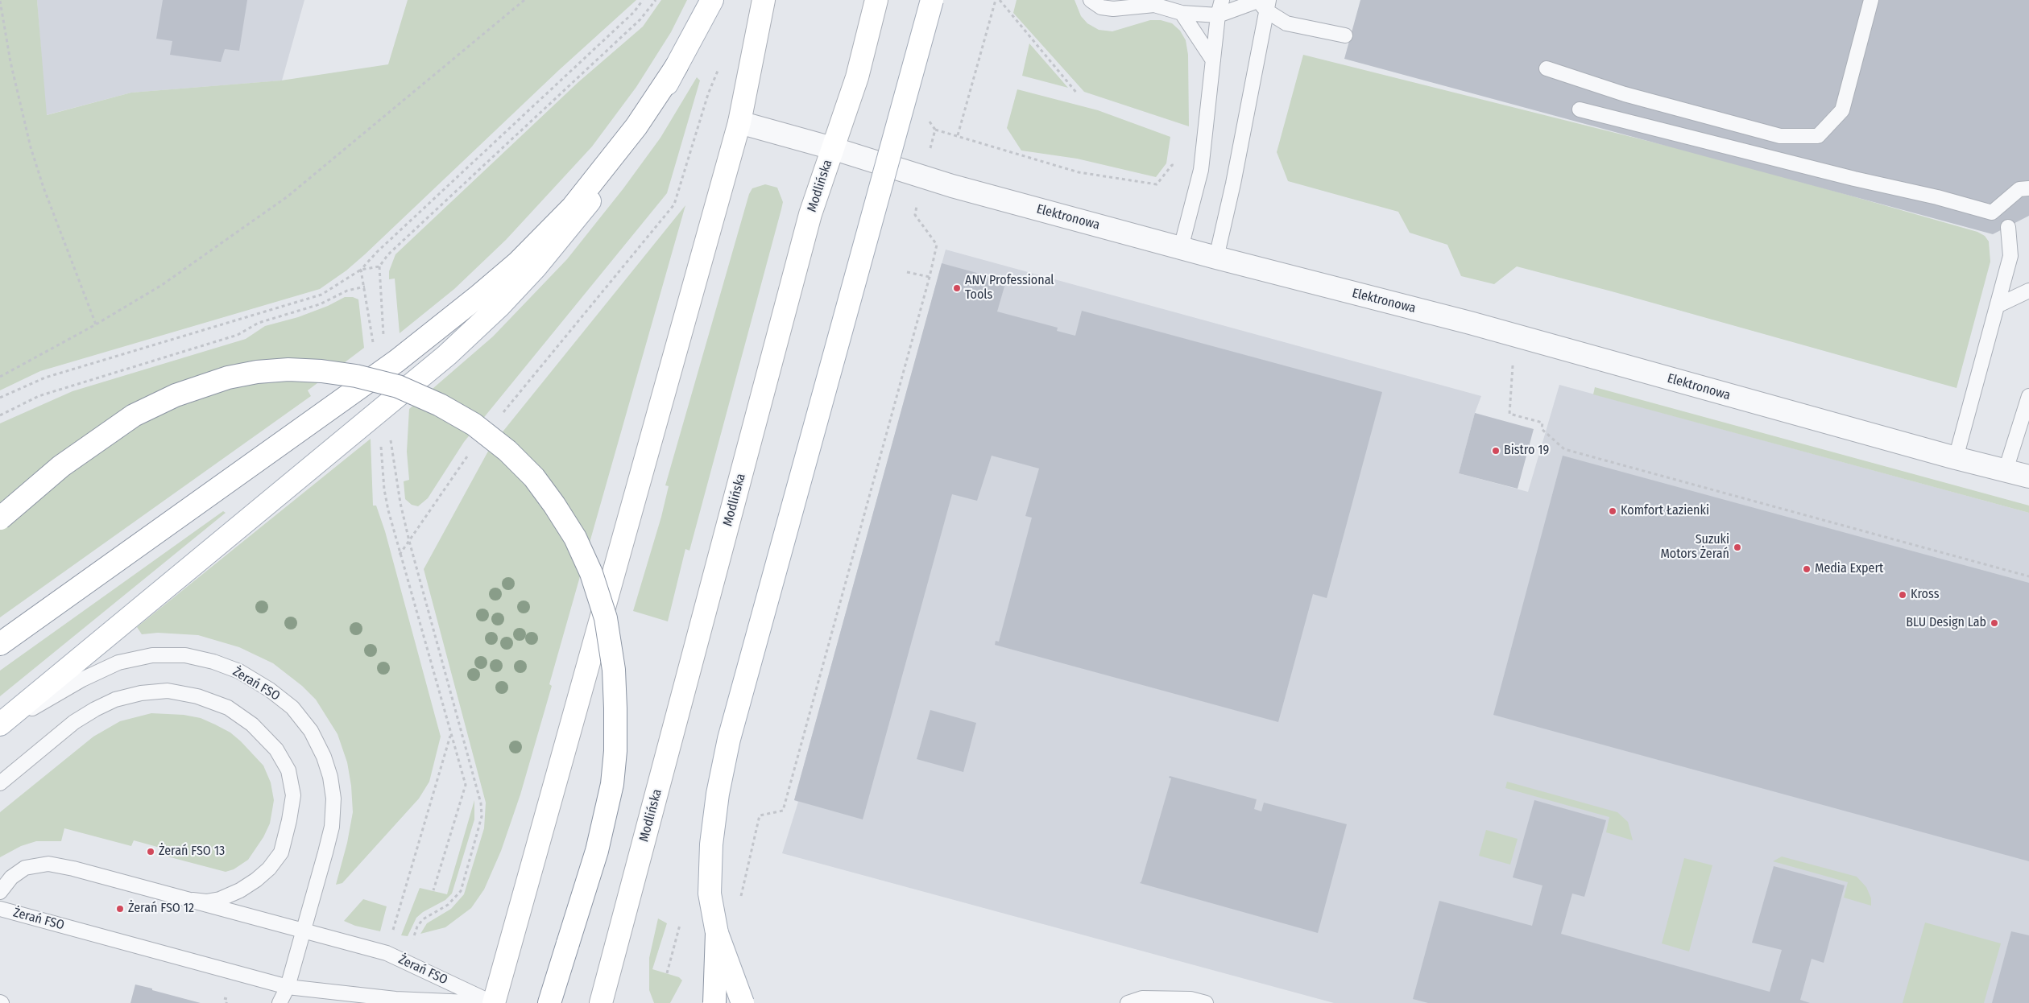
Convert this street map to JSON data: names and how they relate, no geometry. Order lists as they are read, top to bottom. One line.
{"streets":{"main road":["Modlińska"],"street":["Elektronowa"],"lane":["Żerań FSO"]},"crossings":[["Modlińska","Elektronowa"]],"places":["ANV Professional Tools","Bistro 19","Komfort Łazienki","Suzuki Motors Żerań","Media Expert","Kross","BLU Design Lab","Żerań FSO 13","Żerań FSO 12"]}
